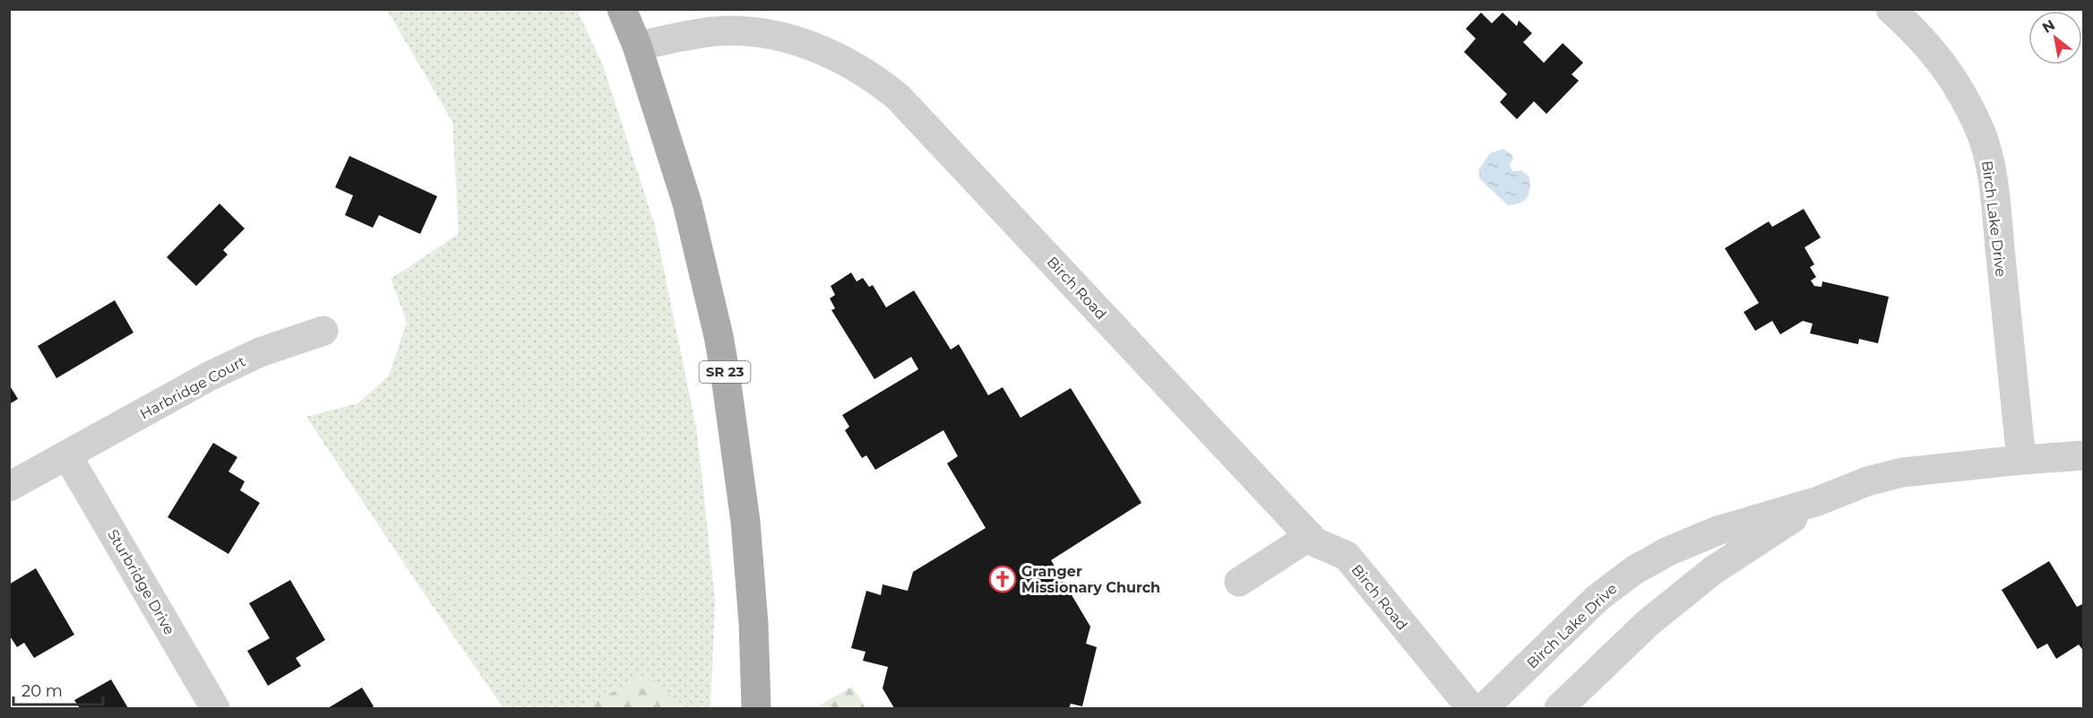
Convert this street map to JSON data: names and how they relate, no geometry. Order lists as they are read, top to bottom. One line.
{"streets":{"main road":["SR 23"],"street":["Birch Lake Drive","Birch Road","Harbridge Court","Sturbridge Drive"]},"crossings":[["Birch Road","SR 23"],["Harbridge Court","Sturbridge Drive"]],"places":{"church":["Granger Missionary Church"]},"scale_bar":"20 m","north":"top left"}
